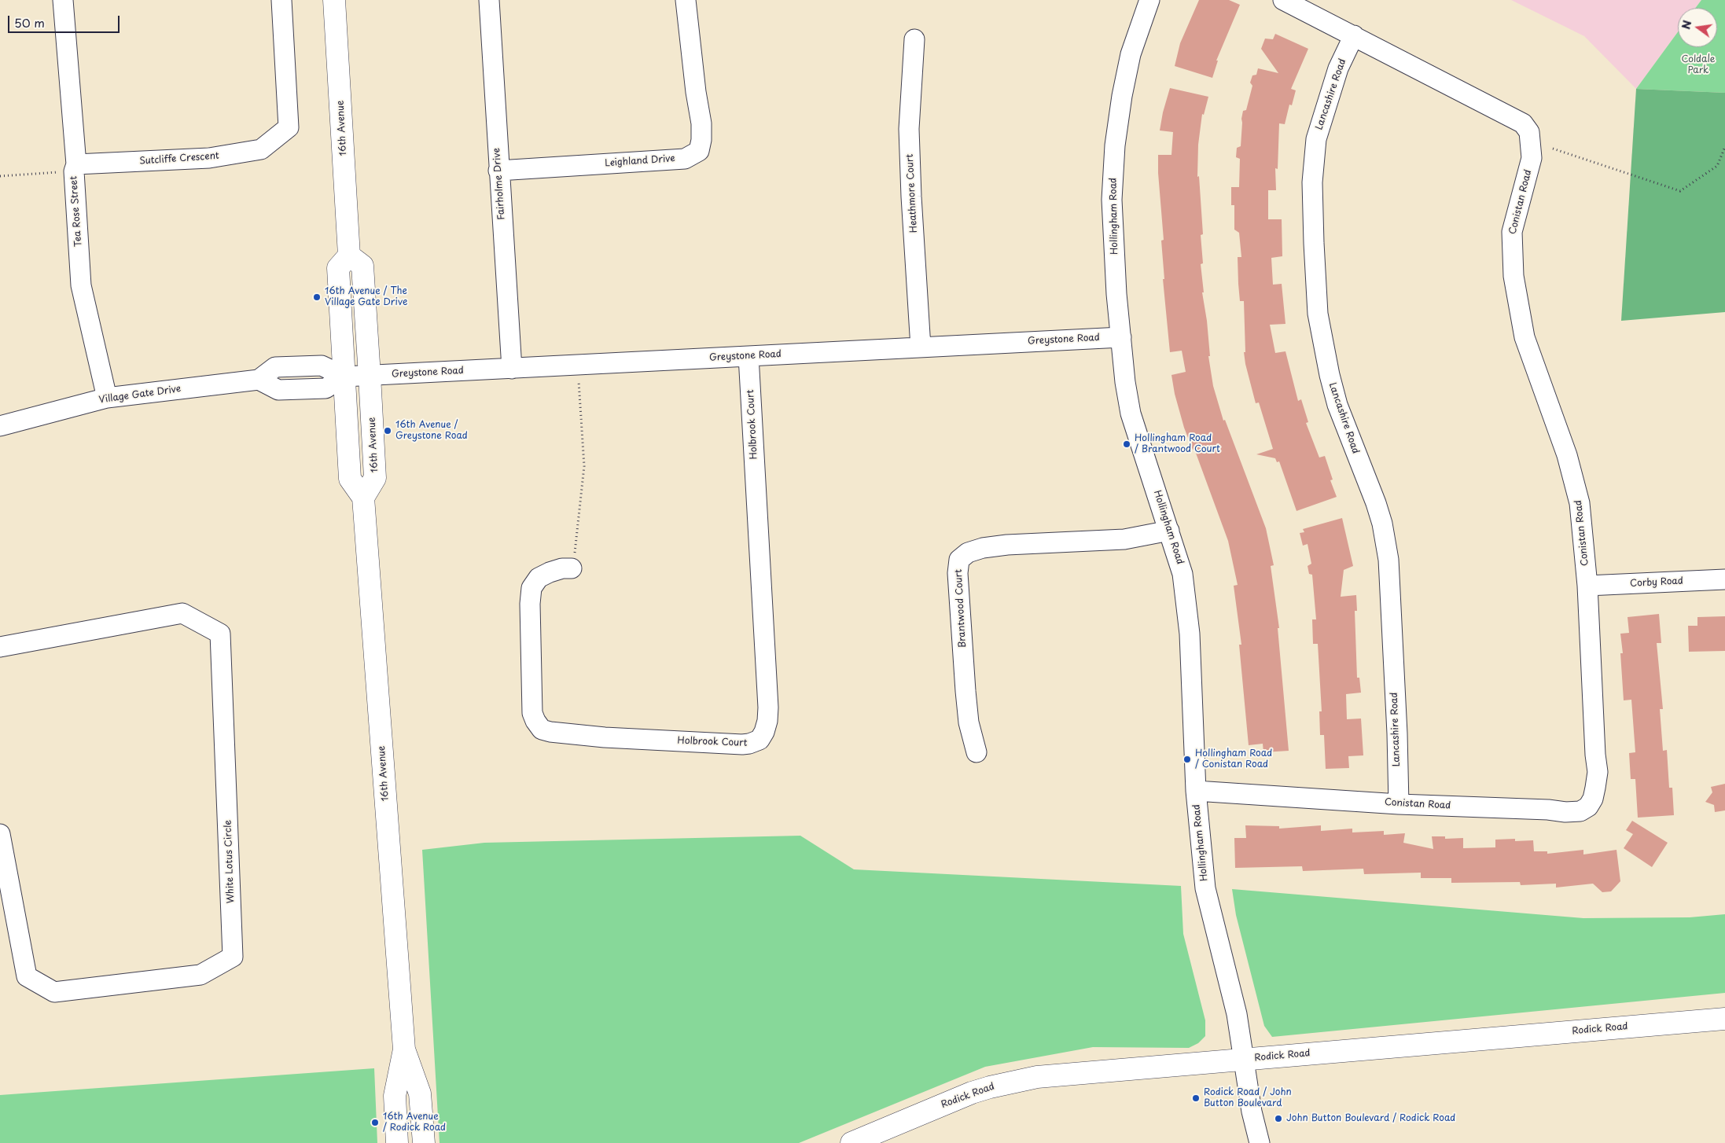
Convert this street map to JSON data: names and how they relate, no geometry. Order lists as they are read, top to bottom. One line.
{"streets":{"main road":["16th Avenue","Rodick Road"],"street":["Lancashire Road","Sutcliffe Crescent","Leighland Drive","Fairholme Drive","Heathmore Court","Conistan Road","Tea Rose Street","Hollingham Road","Greystone Road","Village Gate Drive","Holbrook Court","Corby Road","Brantwood Court","White Lotus Circle"]},"crossings":[["Lancashire Road","Conistan Road"],["16th Avenue","Greystone Road"],["Sutcliffe Crescent","Tea Rose Street"],["Leighland Drive","Fairholme Drive"],["Fairholme Drive","Greystone Road"],["Heathmore Court","Greystone Road"],["Conistan Road","Hollingham Road"],["Conistan Road","Corby Road"],["Tea Rose Street","Village Gate Drive"],["Hollingham Road","Greystone Road"],["Hollingham Road","Brantwood Court"],["Hollingham Road","Rodick Road"],["Greystone Road","Village Gate Drive"],["Greystone Road","Holbrook Court"]],"parks":["Coldale Park"],"places":["16th Avenue / The Village Gate Drive","16th Avenue / Greystone Road","Hollingham Road / Brantwood Court","Hollingham Road / Conistan Road","Rodick Road / John Button Boulevard","John Button Boulevard / Rodick Road","16th Avenue / Rodick Road"],"scale_bar":"50 m","north":"left"}
